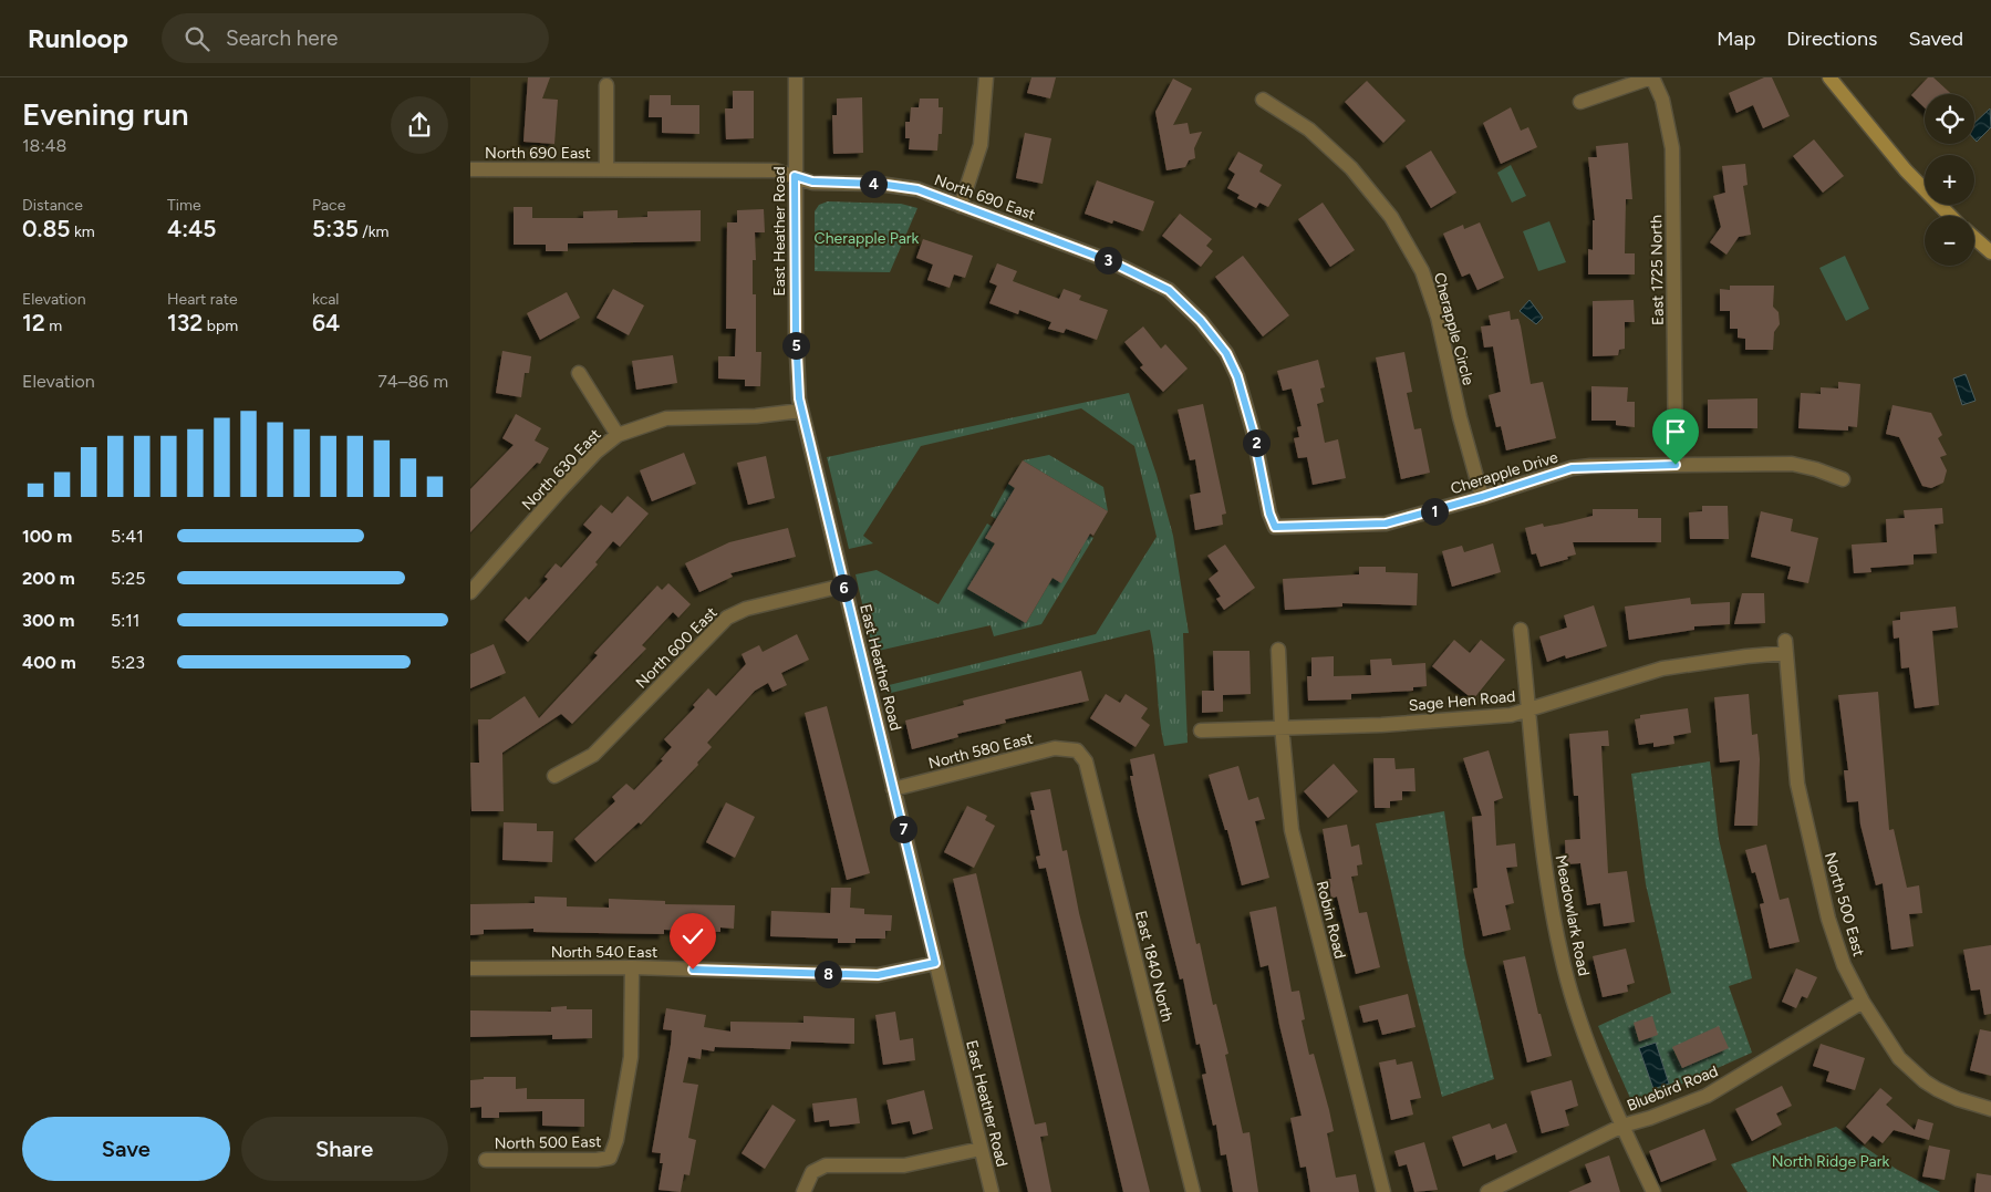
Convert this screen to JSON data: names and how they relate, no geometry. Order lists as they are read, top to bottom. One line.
{"streets":{"street":["North 690 East","East Heather Road","East 1725 North","Cherapple Circle","North 630 East","Cherapple Drive","North 600 East","Sage Hen Road","North 580 East","North 500 East","Meadowlark Road","Robin Road","North 540 East","East 1840 North","Bluebird Road"]},"crossings":[["North 690 East","East Heather Road"],["North 690 East","Cherapple Drive"],["East Heather Road","North 630 East"],["East Heather Road","North 600 East"],["East Heather Road","North 580 East"],["East Heather Road","North 540 East"],["East 1725 North","Cherapple Drive"],["Cherapple Circle","Cherapple Drive"],["Sage Hen Road","North 500 East"],["Sage Hen Road","Meadowlark Road"],["Sage Hen Road","Robin Road"],["North 580 East","East 1840 North"],["North 500 East","North 540 East"],["North 500 East","Bluebird Road"],["Meadowlark Road","Bluebird Road"]],"parks":["Cherapple Park","North Ridge Park"],"page":{"header":"Runloop","search":"Search here","nav":["Map","Directions","Saved"],"heading":["Evening run","18:48"],"map_buttons":["+","−"],"pins":["4","3","5","2","1","6","7","8"],"stats":[["Distance","0.85 km"],["Time","4:45"],["Pace","5:35 /km"],["Elevation","12 m"],["Heart rate","132 bpm"],["kcal","64"]],"chart":["Elevation","74–86 m"],"list":[{"name":"100 m","note":"5:41"},{"name":"200 m","note":"5:25"},{"name":"300 m","note":"5:11"},{"name":"400 m","note":"5:23"}],"buttons":["Save","Share"]}}
